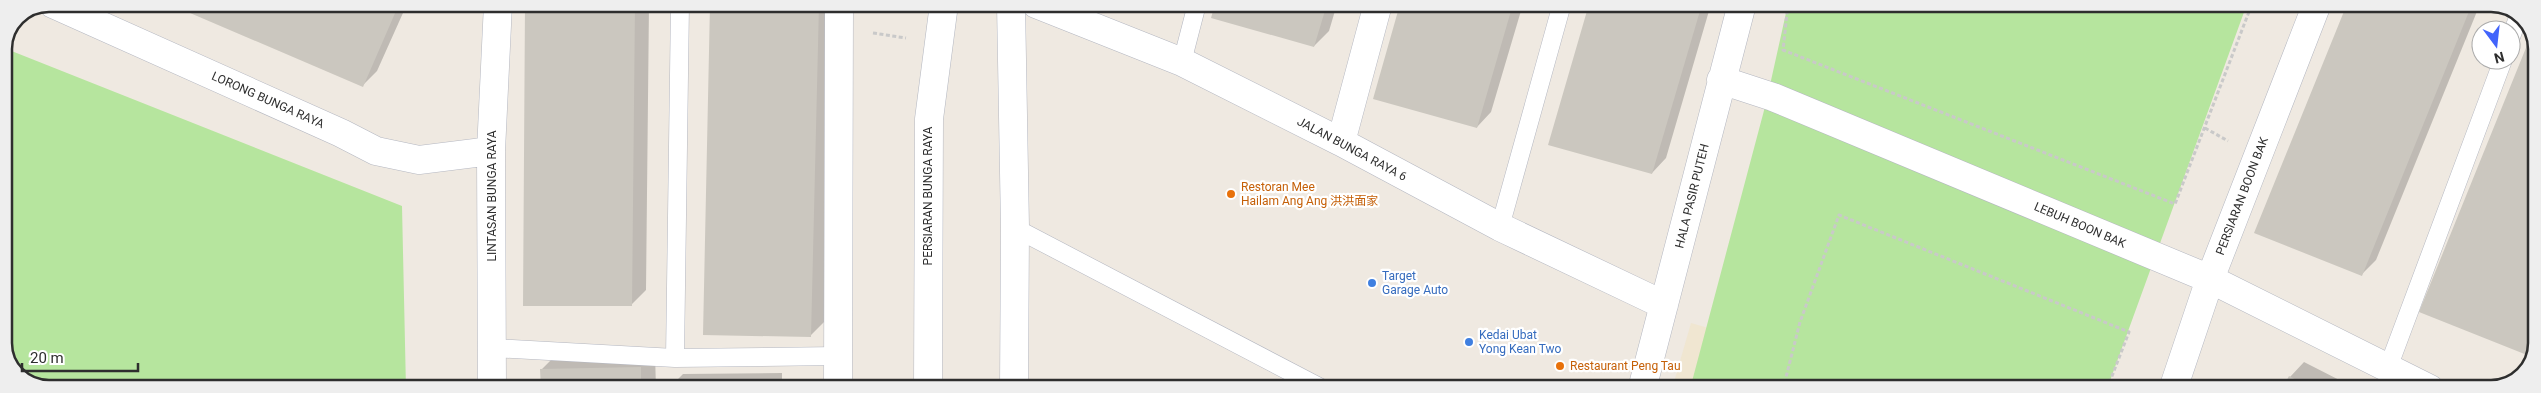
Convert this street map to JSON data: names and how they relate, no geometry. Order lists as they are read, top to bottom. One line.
{"streets":{"street":["LORONG BUNGA RAYA","JALAN BUNGA RAYA 6","LINTASAN BUNGA RAYA","PERSIARAN BUNGA RAYA","HALA PASIR PUTEH","PERSIARAN BOON BAK","LEBUH BOON BAK"]},"crossings":[["LORONG BUNGA RAYA","LINTASAN BUNGA RAYA"],["JALAN BUNGA RAYA 6","HALA PASIR PUTEH"],["HALA PASIR PUTEH","LEBUH BOON BAK"],["PERSIARAN BOON BAK","LEBUH BOON BAK"]],"places":["Restoran Mee Hailam Ang Ang 洪洪面家","Target Garage Auto","Kedai Ubat Yong Kean Two","Restaurant Peng Tau"],"scale_bar":"20 m","north":"bottom"}
